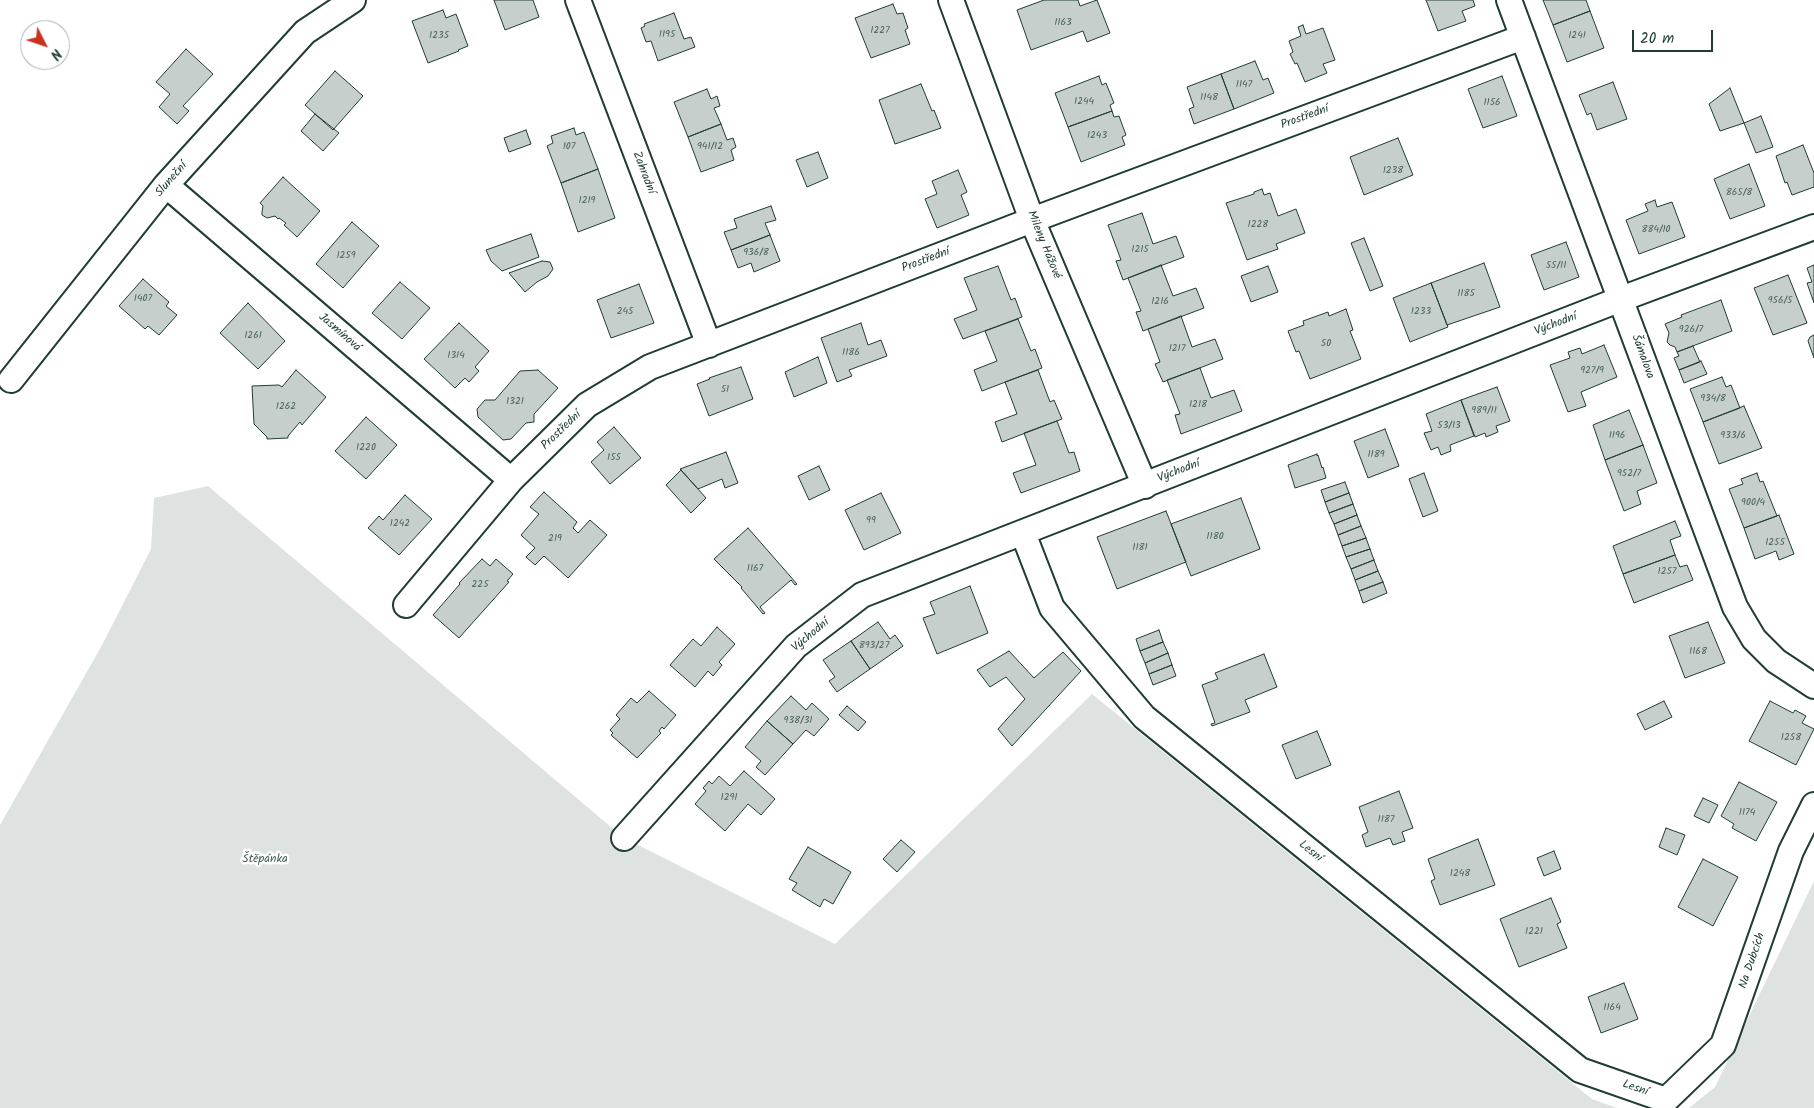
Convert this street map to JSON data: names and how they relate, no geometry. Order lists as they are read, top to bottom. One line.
{"streets":{"street":["Prostřední","Zahradní","Sluneční","Mileny Hážové","Východní","Jasmínová","Šámalova","Lesní","Na Dubcích"]},"crossings":[["Prostřední","Zahradní"],["Prostřední","Mileny Hážové"],["Prostřední","Jasmínová"],["Prostřední","Šámalova"],["Sluneční","Jasmínová"],["Mileny Hážové","Východní"],["Východní","Šámalova"],["Východní","Lesní"],["Lesní","Na Dubcích"]],"parks":["Štěpánka"],"house_numbers":["1163","1227","1195","1235","1241","1147","1148","1244","1156","1243","107","941/12","1238","865/8","1219","1228","884/10","1215","936/8","1259","55/11","1185","1407","956/5","1216","245","1233","926/7","1261","50","1217","1186","1314","927/9","51","934/8","1321","1218","1262","989/11","53/13","1196","933/6","1220","1189","155","952/7","900/4","99","1242","1180","219","1255","1181","1167","1257","225","893/27","1168","938/31","1258","1291","1174","1187","1248","1221","1164"],"scale_bar":"20 m","north":"bottom right"}
